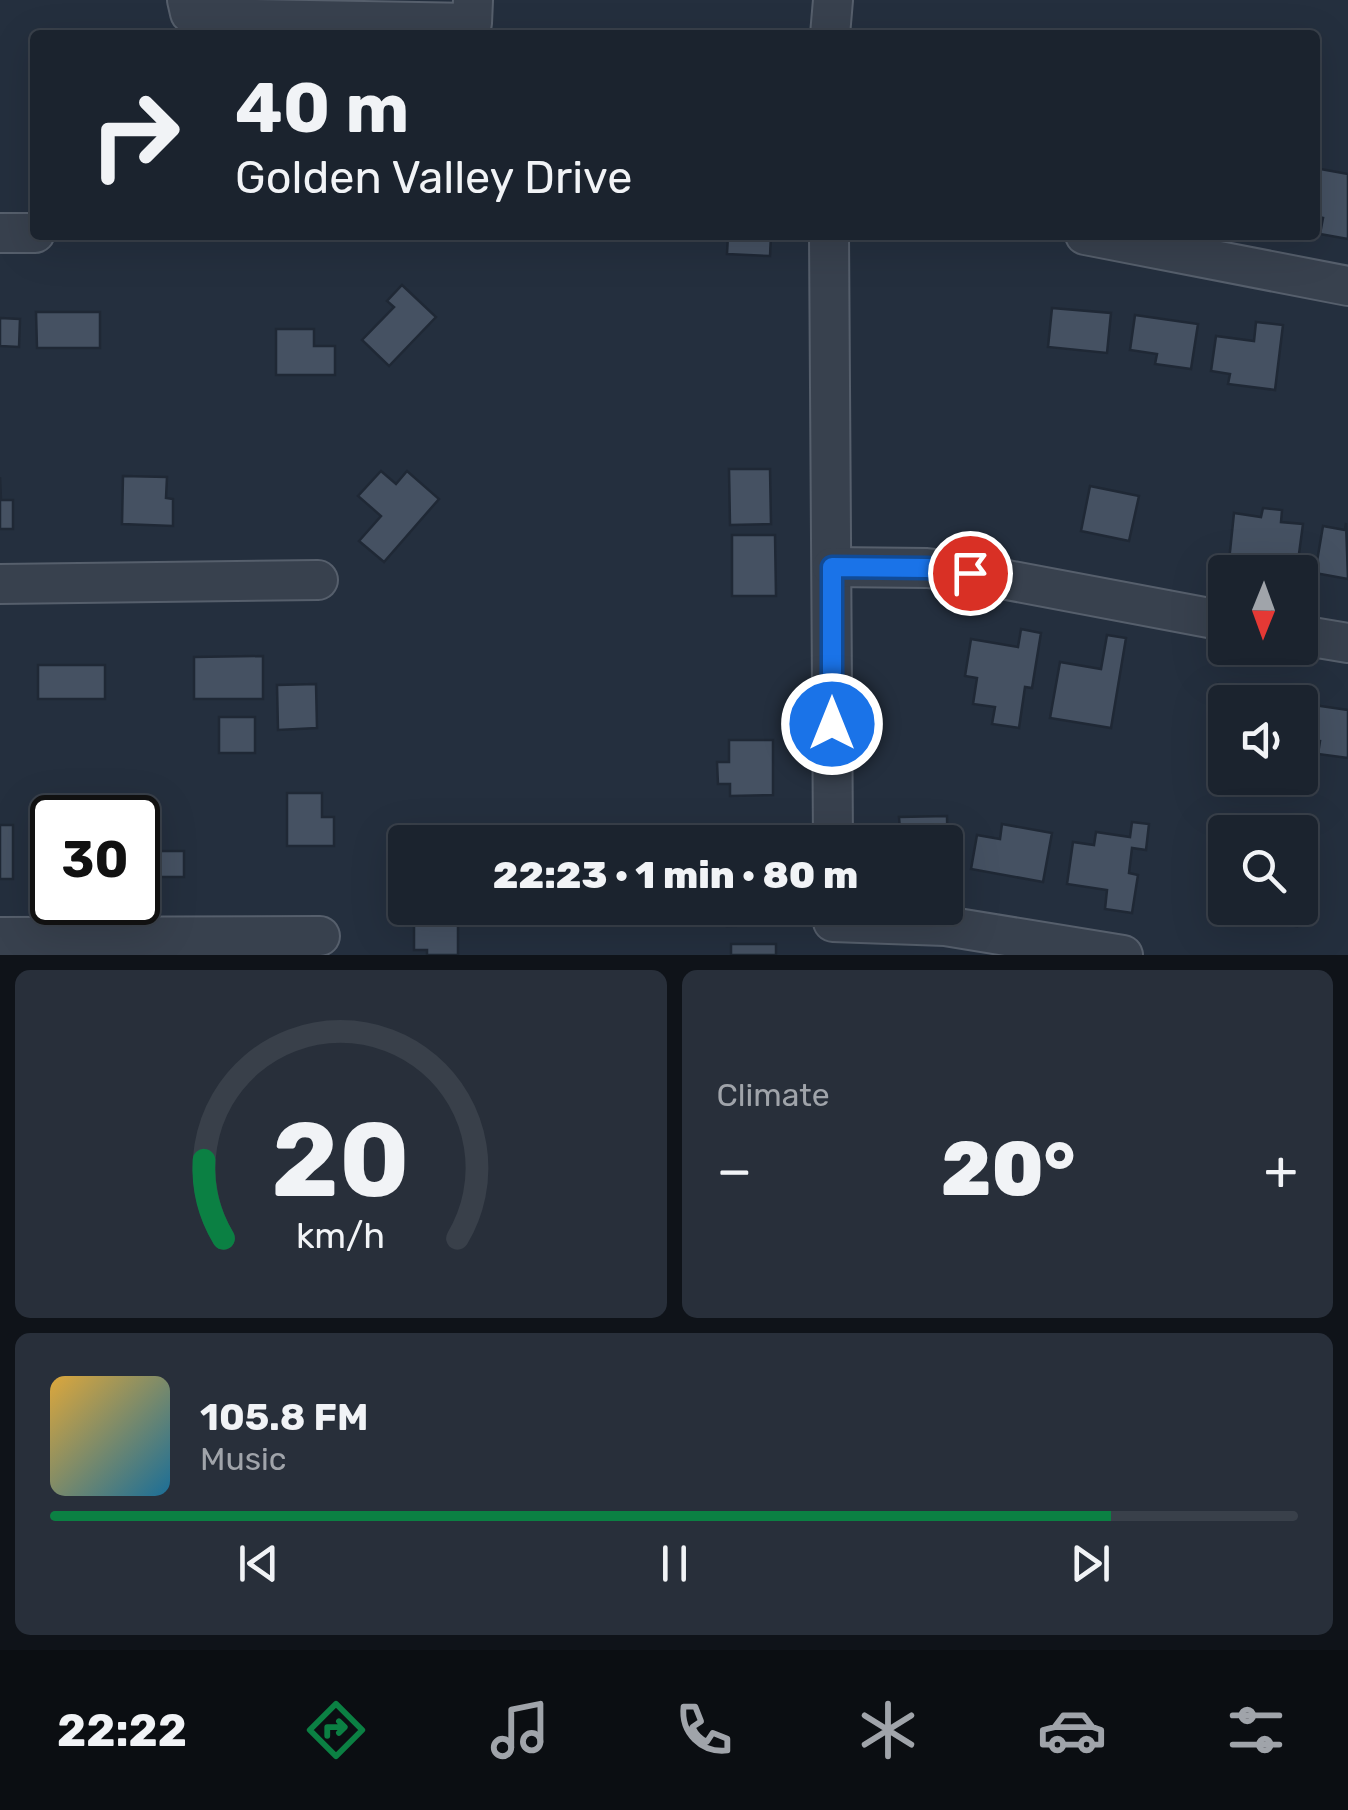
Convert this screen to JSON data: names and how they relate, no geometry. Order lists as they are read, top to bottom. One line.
{"north":"bottom","page":{"turn":["40 m","Golden Valley Drive"],"limit":"30","trip":"22:23 · 1 min · 80 m","tile":"Climate","heat":["−","20°","+"],"song":["105.8 FM","Music"],"tabs":"22:22","gauge":["20","km/h"]}}
